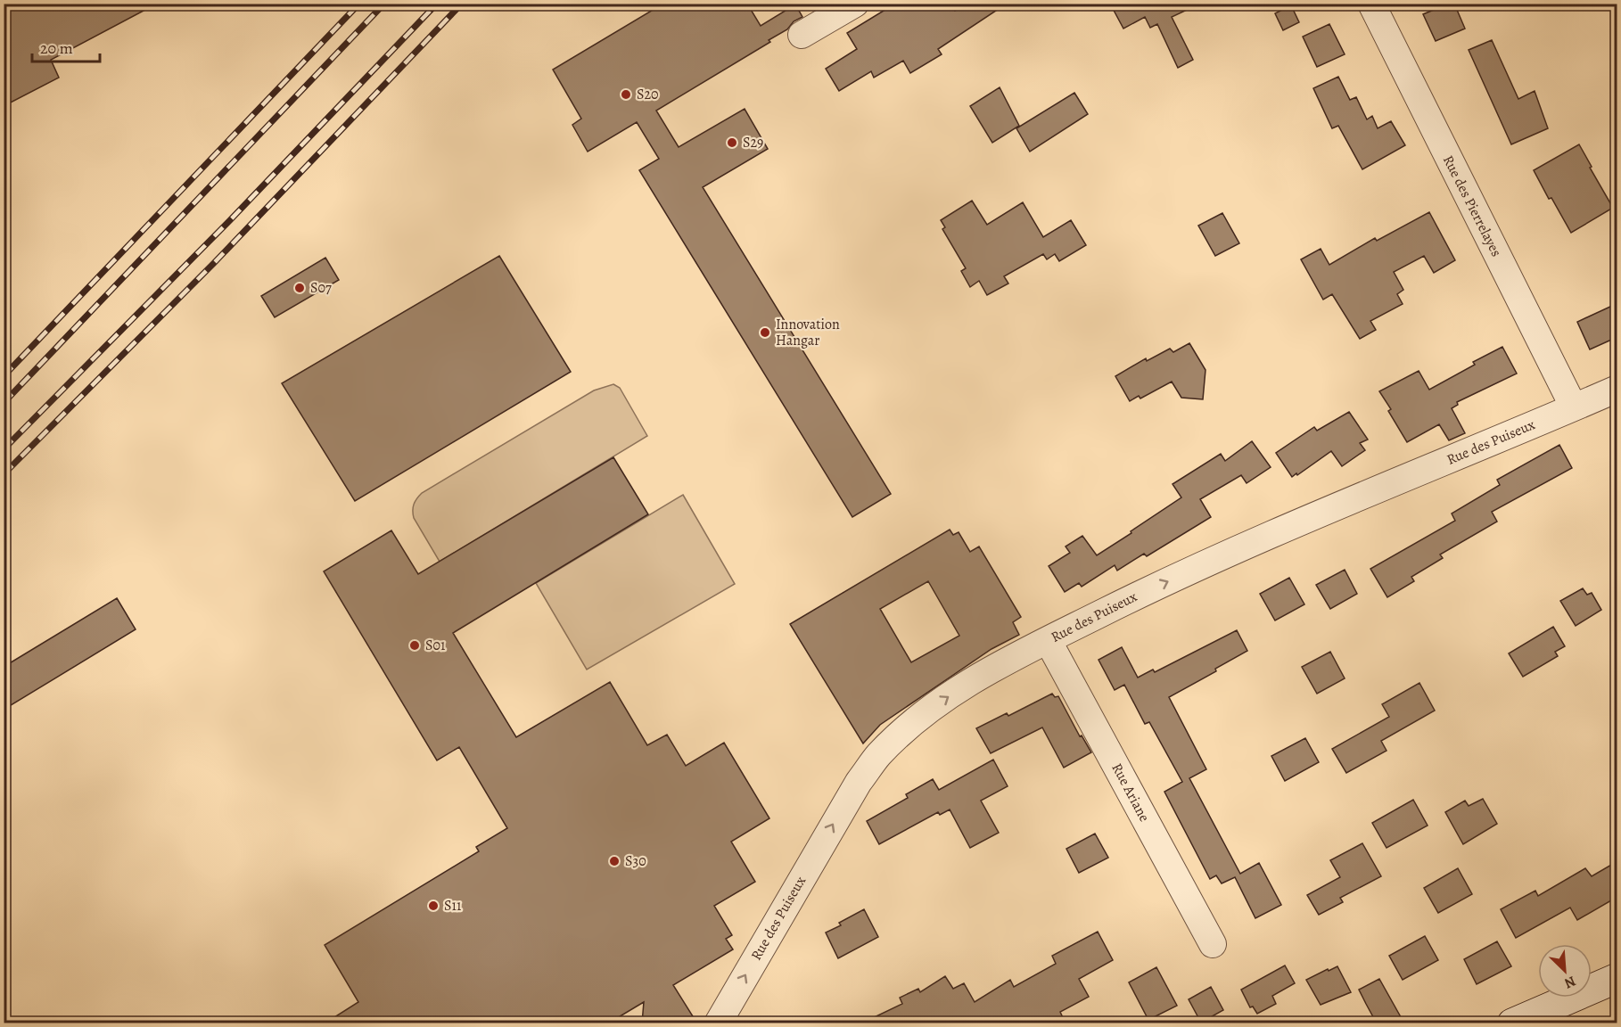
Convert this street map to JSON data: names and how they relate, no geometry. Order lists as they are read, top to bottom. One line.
{"streets":{"street":["Rue des Pierrelayes","Rue des Puiseux","Rue Ariane"]},"crossings":[["Rue des Pierrelayes","Rue des Puiseux"],["Rue des Puiseux","Rue Ariane"]],"one_way":["Rue des Puiseux"],"places":["S20","S29","S07","Innovation Hangar","S01","S30","S11"],"scale_bar":"20 m","north":"bottom right"}
